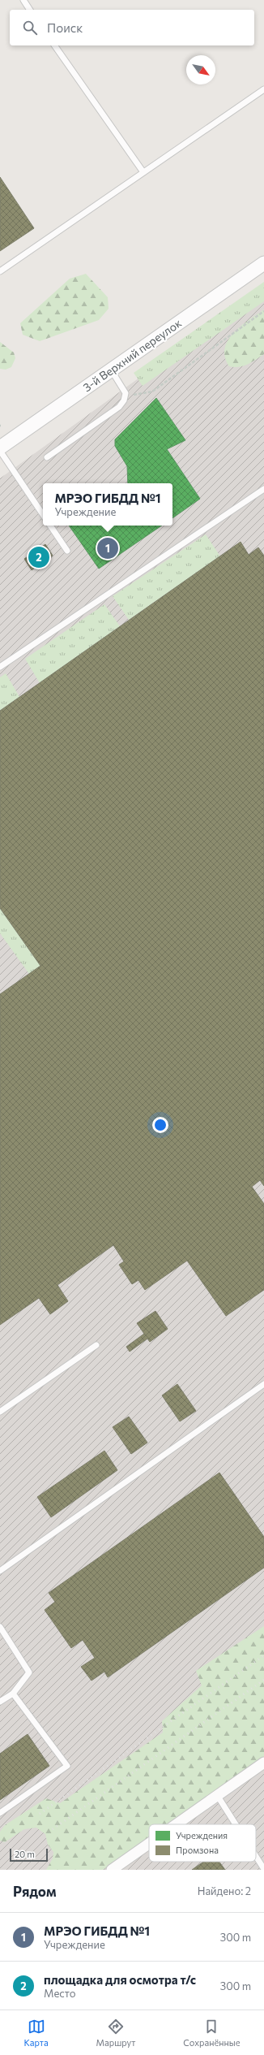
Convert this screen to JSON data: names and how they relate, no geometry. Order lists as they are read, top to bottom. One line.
{"streets":{"street":["3-й Верхний переулок"]},"legend":["Учреждения","Промзона"],"scale_bar":"20 m","north":"bottom right","page":{"search":"Поиск","popup":["МРЭО ГИБДД №1","Учреждение"],"pins":["1","2"],"scale":"20 m","heading":["Рядом","Найдено: 2"],"list":[{"mark":"1","name":"МРЭО ГИБДД №1","note":"Учреждение","value":"300 m"},{"mark":"2","name":"площадка для осмотра т/с","note":"Место","value":"300 m"}],"nav":["Карта","Маршрут","Сохранённые"]}}
